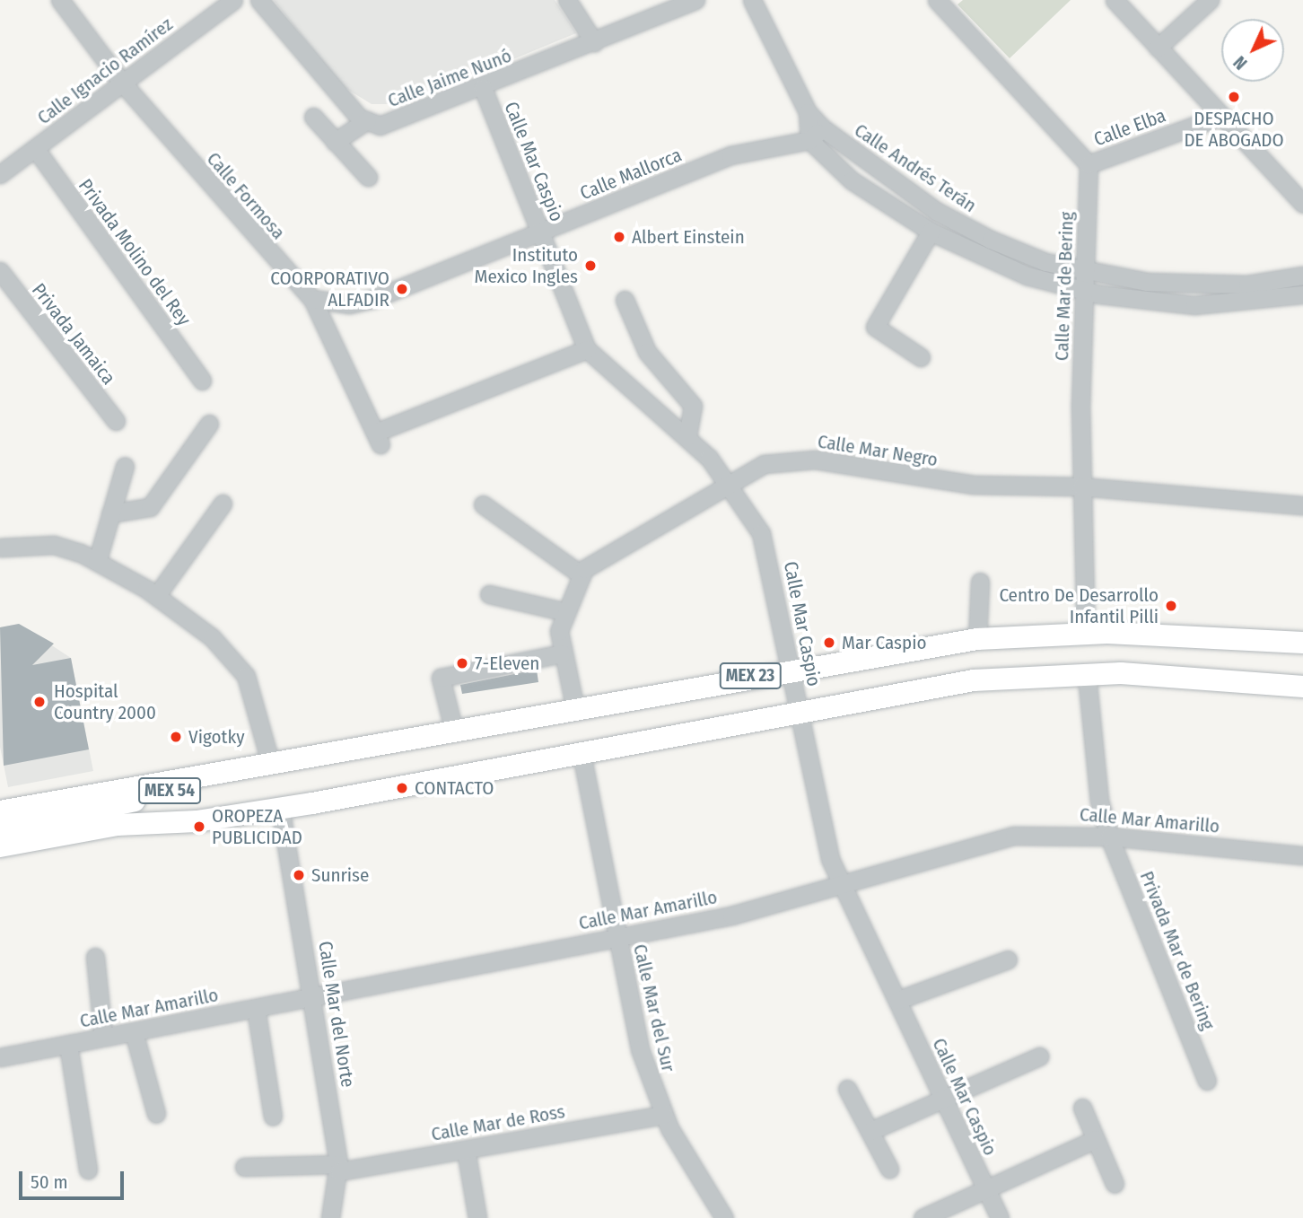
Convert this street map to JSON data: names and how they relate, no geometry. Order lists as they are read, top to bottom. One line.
{"streets":{"main road":["MEX 23","MEX 54"],"street":["Calle Ignacio Ramírez","Calle Jaime Nunó","Calle Elba","Calle Mar Caspio","Calle Andrés Terán","Calle Mallorca","Calle Formosa","Privada Molino del Rey","Calle Mar de Bering","Privada Jamaica","Calle Mar Negro","Calle Mar Amarillo","Privada Mar de Bering","Calle Mar del Sur","Calle Mar del Norte","Calle Mar de Ross"]},"crossings":[["Calle Ignacio Ramírez","Calle Formosa"],["Calle Ignacio Ramírez","Privada Molino del Rey"],["Calle Jaime Nunó","Calle Mar Caspio"],["Calle Elba","Calle Mar de Bering"],["Calle Mar Caspio","Calle Mallorca"],["Calle Mar Caspio","Calle Formosa"],["Calle Mar Caspio","Calle Mar Negro"],["Calle Mar Caspio","MEX 23"],["Calle Mar Caspio","Calle Mar Amarillo"],["Calle Andrés Terán","Calle Mallorca"],["Calle Andrés Terán","Calle Mar de Bering"],["Calle Mallorca","Calle Formosa"],["Calle Mar de Bering","Calle Mar Negro"],["Calle Mar de Bering","MEX 23"],["Calle Mar Negro","MEX 23"],["MEX 23","MEX 54"],["MEX 23","Calle Mar del Sur"],["MEX 23","Calle Mar del Norte"],["Calle Mar Amarillo","Privada Mar de Bering"],["Calle Mar Amarillo","Calle Mar del Sur"],["Calle Mar Amarillo","Calle Mar del Norte"],["Calle Mar del Sur","Calle Mar de Ross"],["Calle Mar del Norte","Calle Mar de Ross"]],"places":["DESPACHO DE ABOGADO","Albert Einstein","Instituto Mexico Ingles","COORPORATIVO ALFADIR","Centro De Desarrollo Infantil Pilli","Mar Caspio","7-Eleven","Hospital Country 2000","Vigotky","CONTACTO","OROPEZA PUBLICIDAD","Sunrise"],"scale_bar":"50 m","north":"bottom left"}
